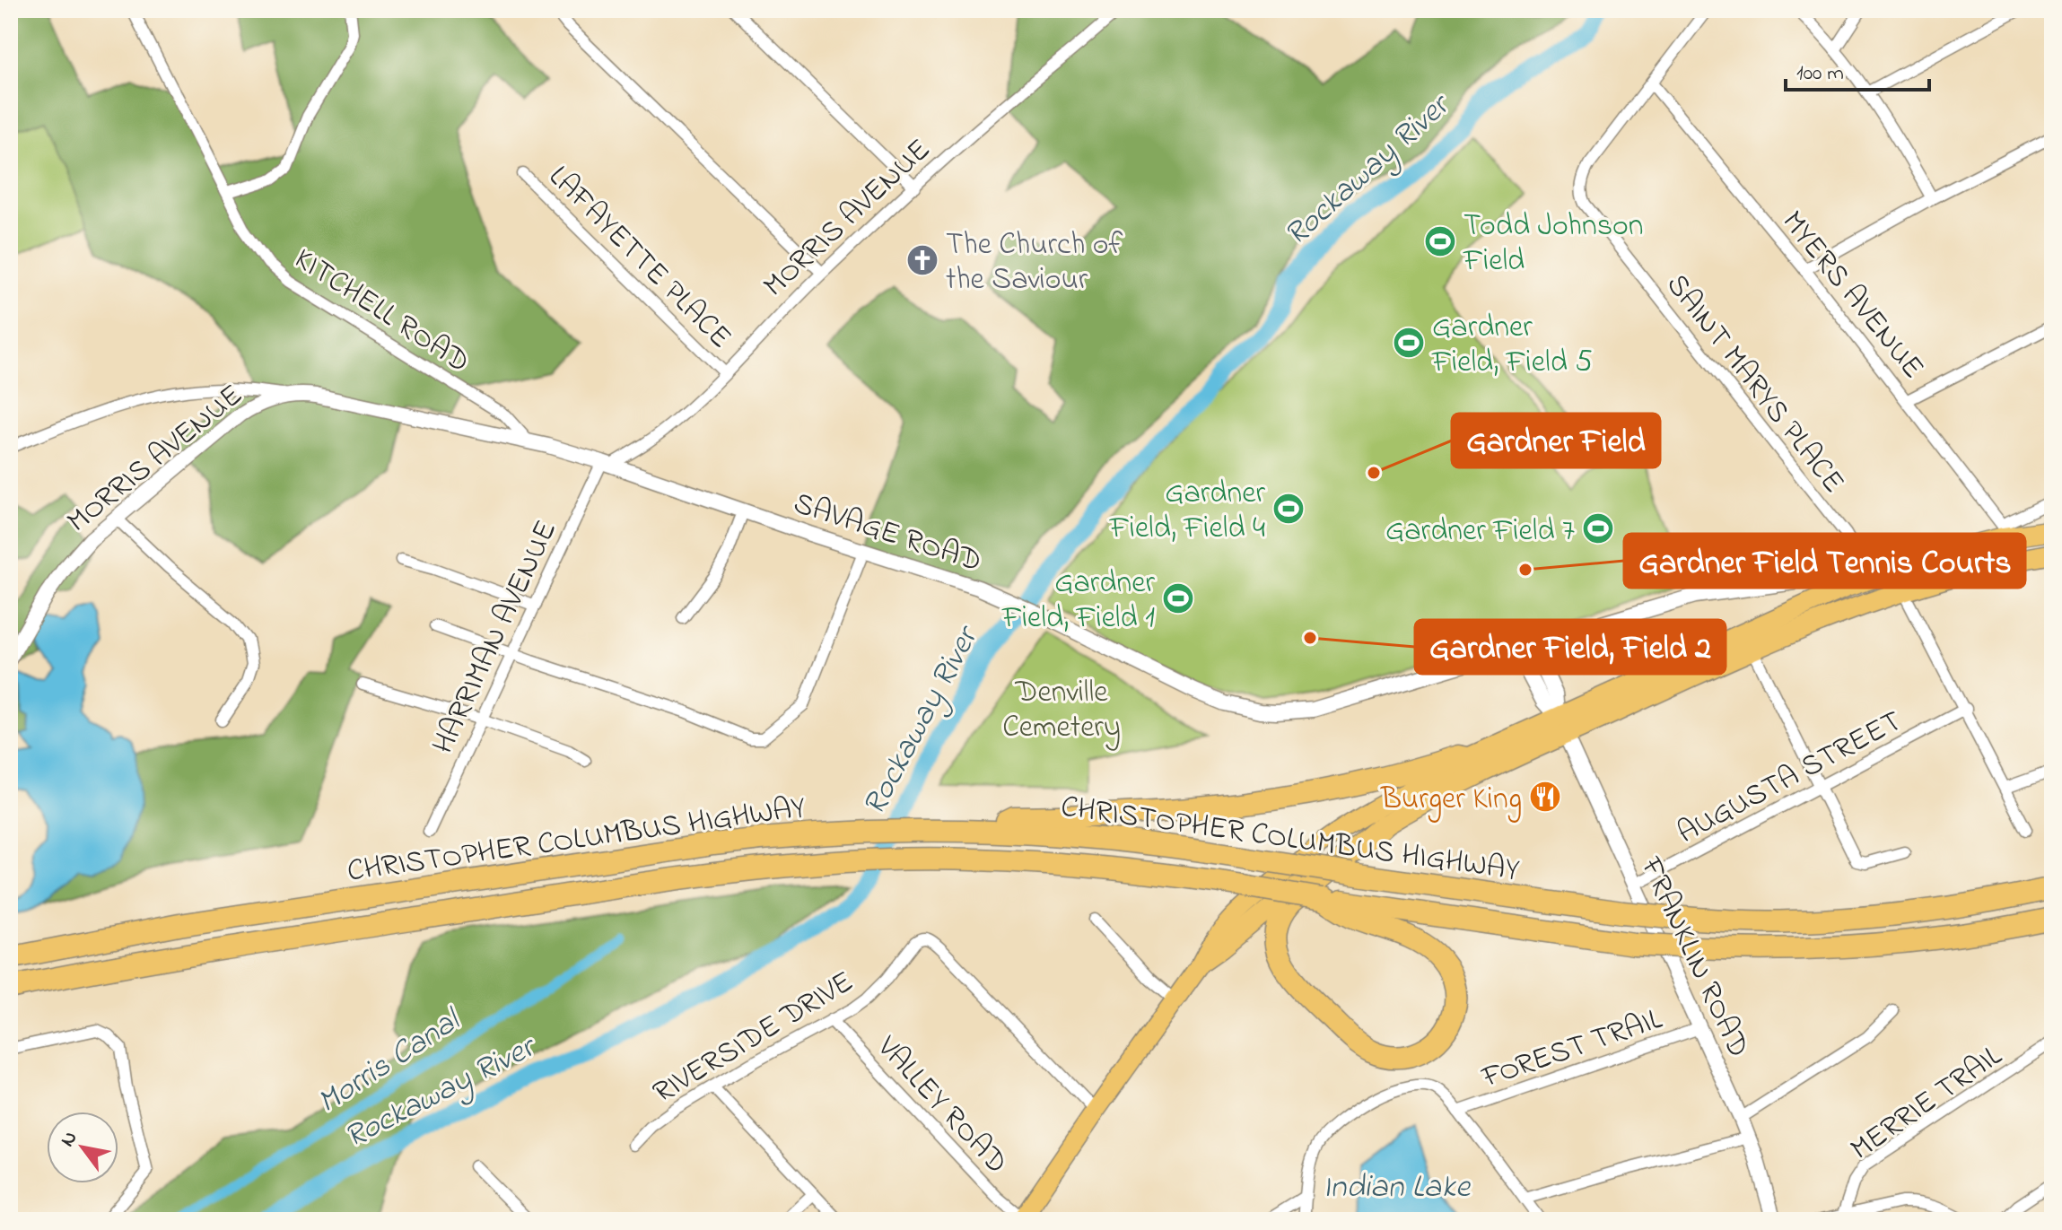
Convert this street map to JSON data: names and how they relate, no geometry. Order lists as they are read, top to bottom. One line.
{"streets":{"highway":["CHRISTOPHER COLUMBUS HIGHWAY"],"street":["MORRIS AVENUE","LAFAYETTE PLACE","MYERS AVENUE","KITCHELL ROAD","SAINT MARYS PLACE","SAVAGE ROAD","HARRIMAN AVENUE","AUGUSTA STREET","FRANKLIN ROAD","RIVERSIDE DRIVE","FOREST TRAIL","MERRIE TRAIL","VALLEY ROAD"]},"crossings":[["MORRIS AVENUE","LAFAYETTE PLACE"],["MORRIS AVENUE","KITCHELL ROAD"],["MORRIS AVENUE","SAVAGE ROAD"],["MORRIS AVENUE","HARRIMAN AVENUE"],["MYERS AVENUE","SAINT MARYS PLACE"],["SAINT MARYS PLACE","SAVAGE ROAD"],["SAVAGE ROAD","HARRIMAN AVENUE"],["SAVAGE ROAD","FRANKLIN ROAD"],["AUGUSTA STREET","FRANKLIN ROAD"],["FRANKLIN ROAD","FOREST TRAIL"],["RIVERSIDE DRIVE","VALLEY ROAD"]],"water":["Rockaway River","Morris Canal","Indian Lake"],"parks":["Denville Cemetery"],"places":{"sports":["Todd Johnson Field","Gardner Field, Field 5","Gardner Field, Field 4","Gardner Field 7","Gardner Field, Field 1"],"church":["The Church of the Saviour"],"other":["Gardner Field","Gardner Field Tennis Courts","Gardner Field, Field 2"],"restaurant":["Burger King"]},"scale_bar":"100 m","north":"top left"}
